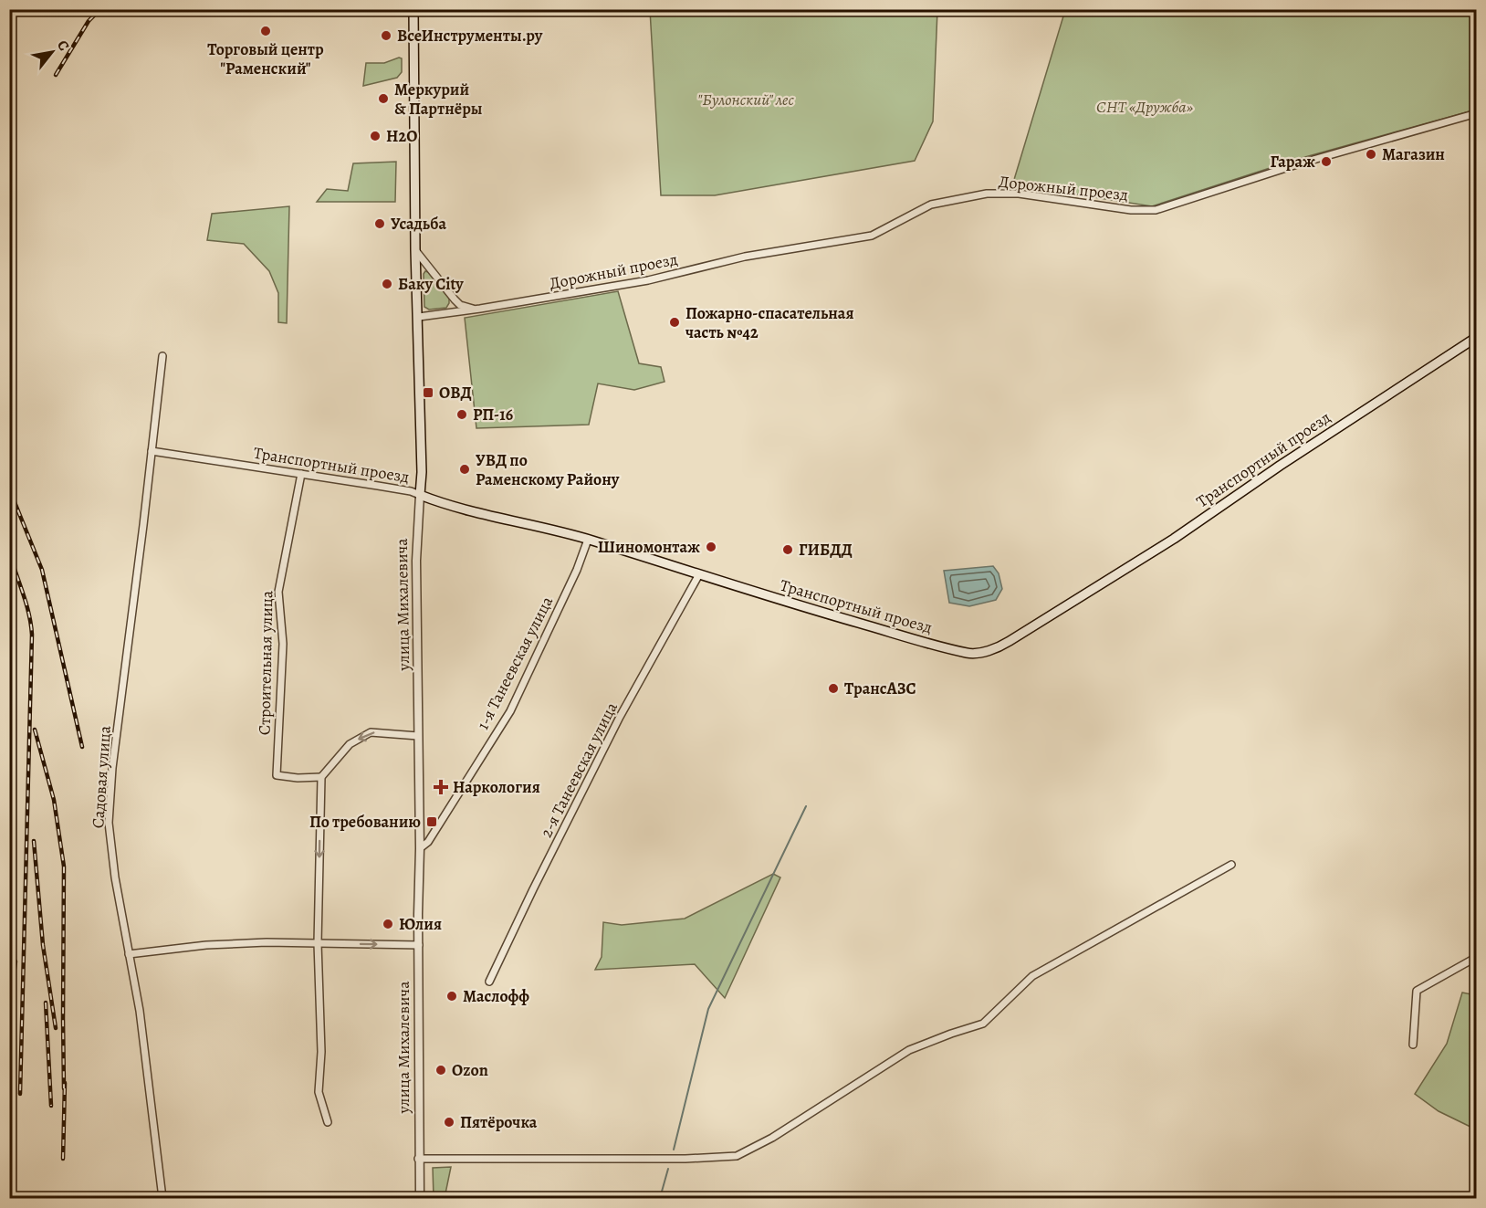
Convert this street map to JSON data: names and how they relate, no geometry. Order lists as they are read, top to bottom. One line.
{"streets":{"main road":["Транспортный проезд","улица Михалевича"],"street":["Дорожный проезд","Строительная улица","1-я Танеевская улица","2-я Танеевская улица","Садовая улица"]},"crossings":[["Дорожный проезд","улица Михалевича"],["Транспортный проезд","улица Михалевича"],["Транспортный проезд","Строительная улица"],["Транспортный проезд","1-я Танеевская улица"],["Транспортный проезд","2-я Танеевская улица"],["Транспортный проезд","Садовая улица"],["улица Михалевича","1-я Танеевская улица"]],"parks":["\"Булонский\" лес","СНТ «Дружба»"],"places":{"other":["Торговый центр \"Раменский\"","ВсеИнструменты.ру","Меркурий & Партнёры","H2O","Магазин","Гараж","Усадьба","Баку City","Пожарно-спасательная часть №42","РП-16","УВД по Раменскому Району","Шиномонтаж","ГИБДД","ТрансАЗС","Юлия","Маслофф","Ozon","Пятёрочка"],"transit":["ОВД","По требованию"],"health":["Наркология"]},"north":"top right"}
